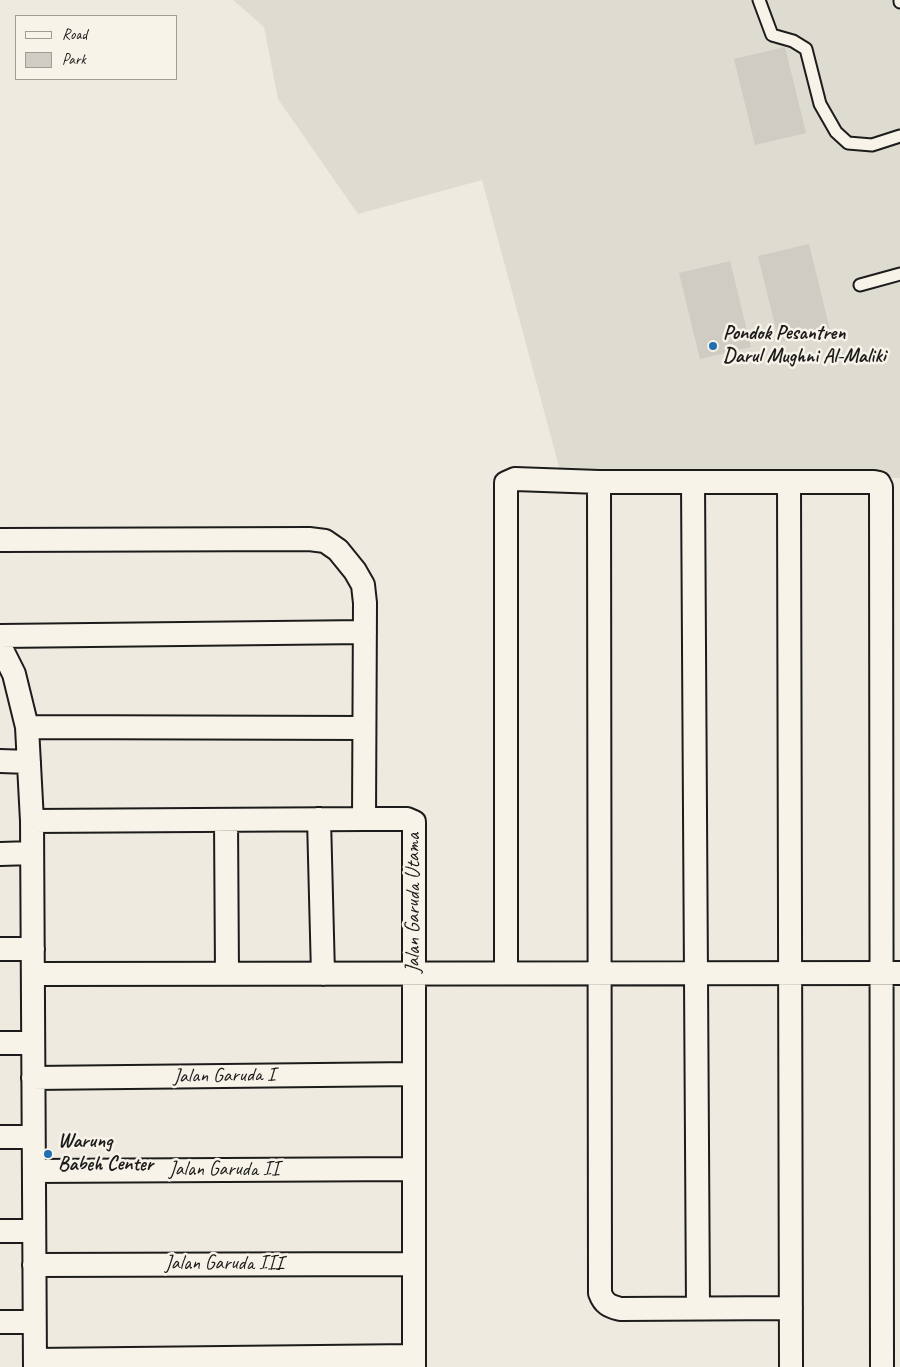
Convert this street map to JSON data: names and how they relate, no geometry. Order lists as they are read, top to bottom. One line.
{"streets":{"street":["Jalan Garuda Utama","Jalan Garuda I","Jalan Garuda II","Jalan Garuda III"]},"crossings":[["Jalan Garuda Utama","Jalan Garuda I"],["Jalan Garuda Utama","Jalan Garuda II"],["Jalan Garuda Utama","Jalan Garuda III"]],"places":["Pondok Pesantren Darul Mughni Al-Maliki","Warung Babeh Center"],"legend":["Road","Park"]}
